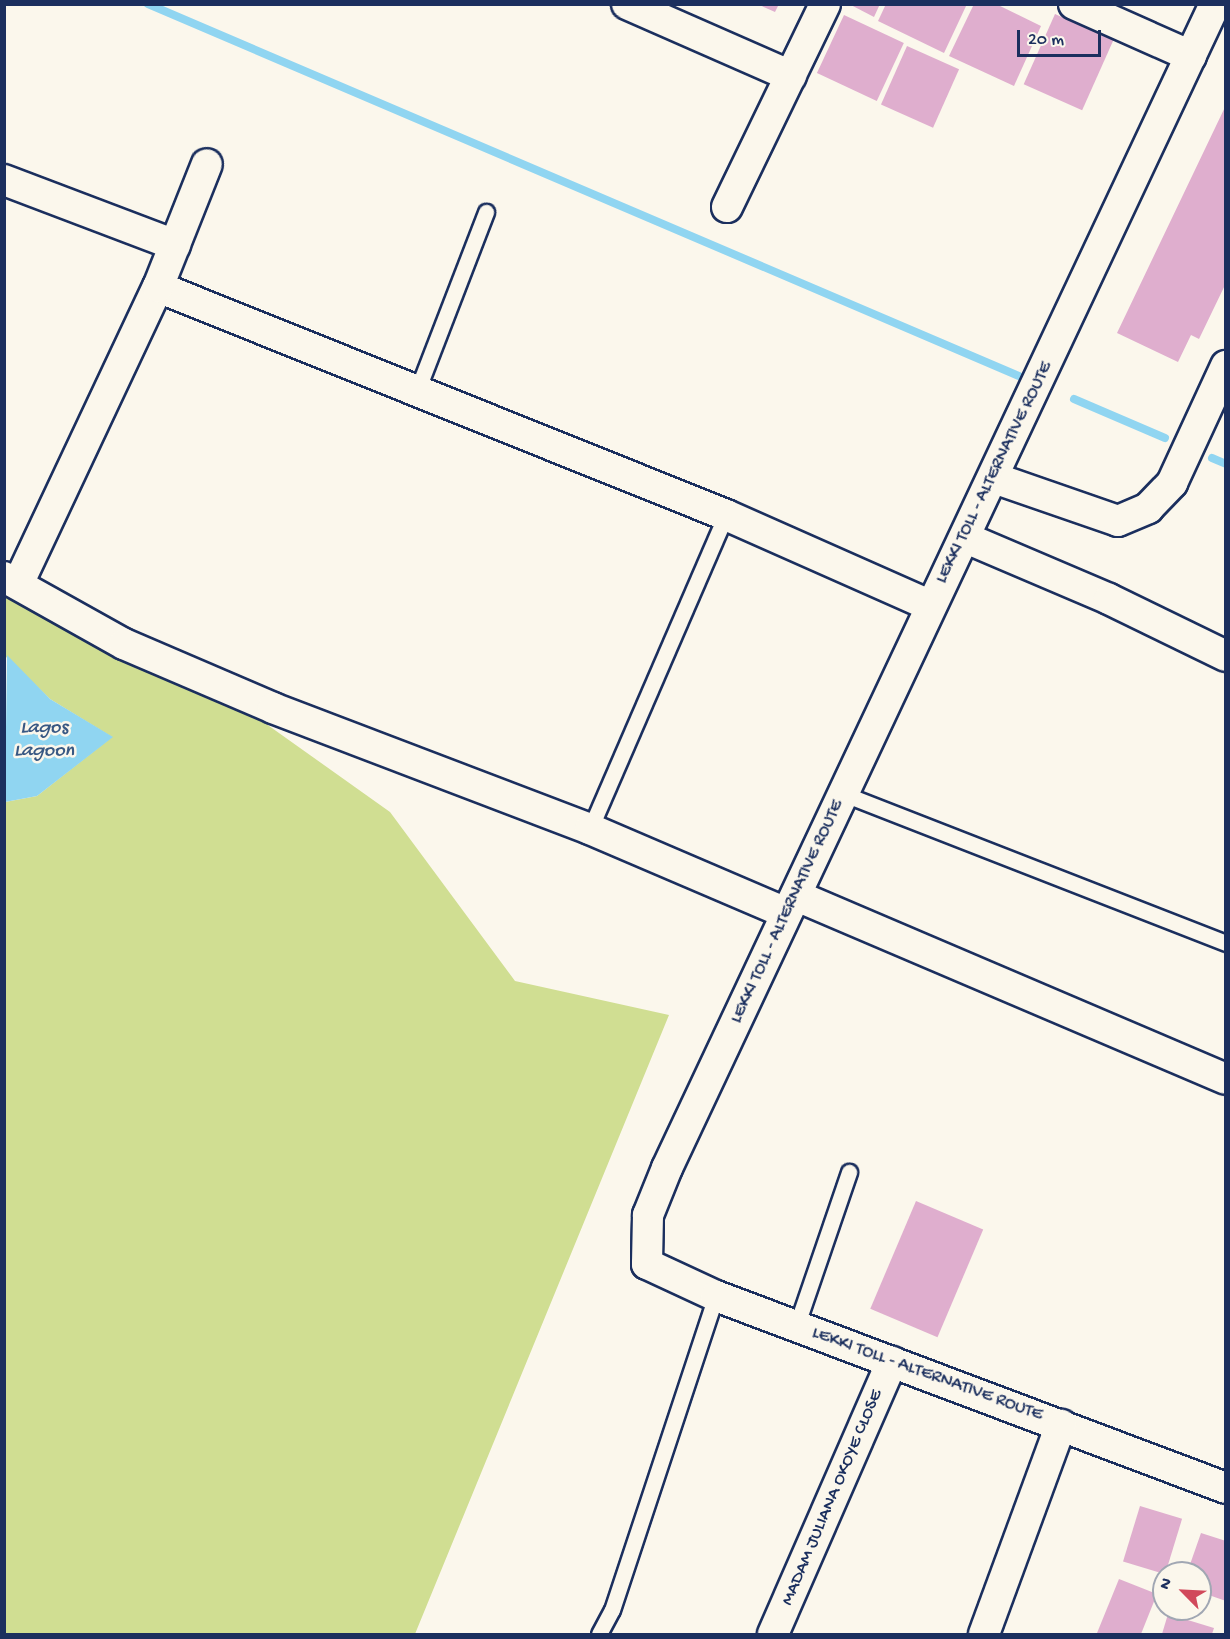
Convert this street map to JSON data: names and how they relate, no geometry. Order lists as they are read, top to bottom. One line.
{"streets":{"street":["LEKKI TOLL - ALTERNATIVE ROUTE","MADAM JULIANA OKOYE CLOSE"]},"crossings":[["LEKKI TOLL - ALTERNATIVE ROUTE","MADAM JULIANA OKOYE CLOSE"]],"water":["Lagos Lagoon"],"scale_bar":"20 m","north":"top left"}
